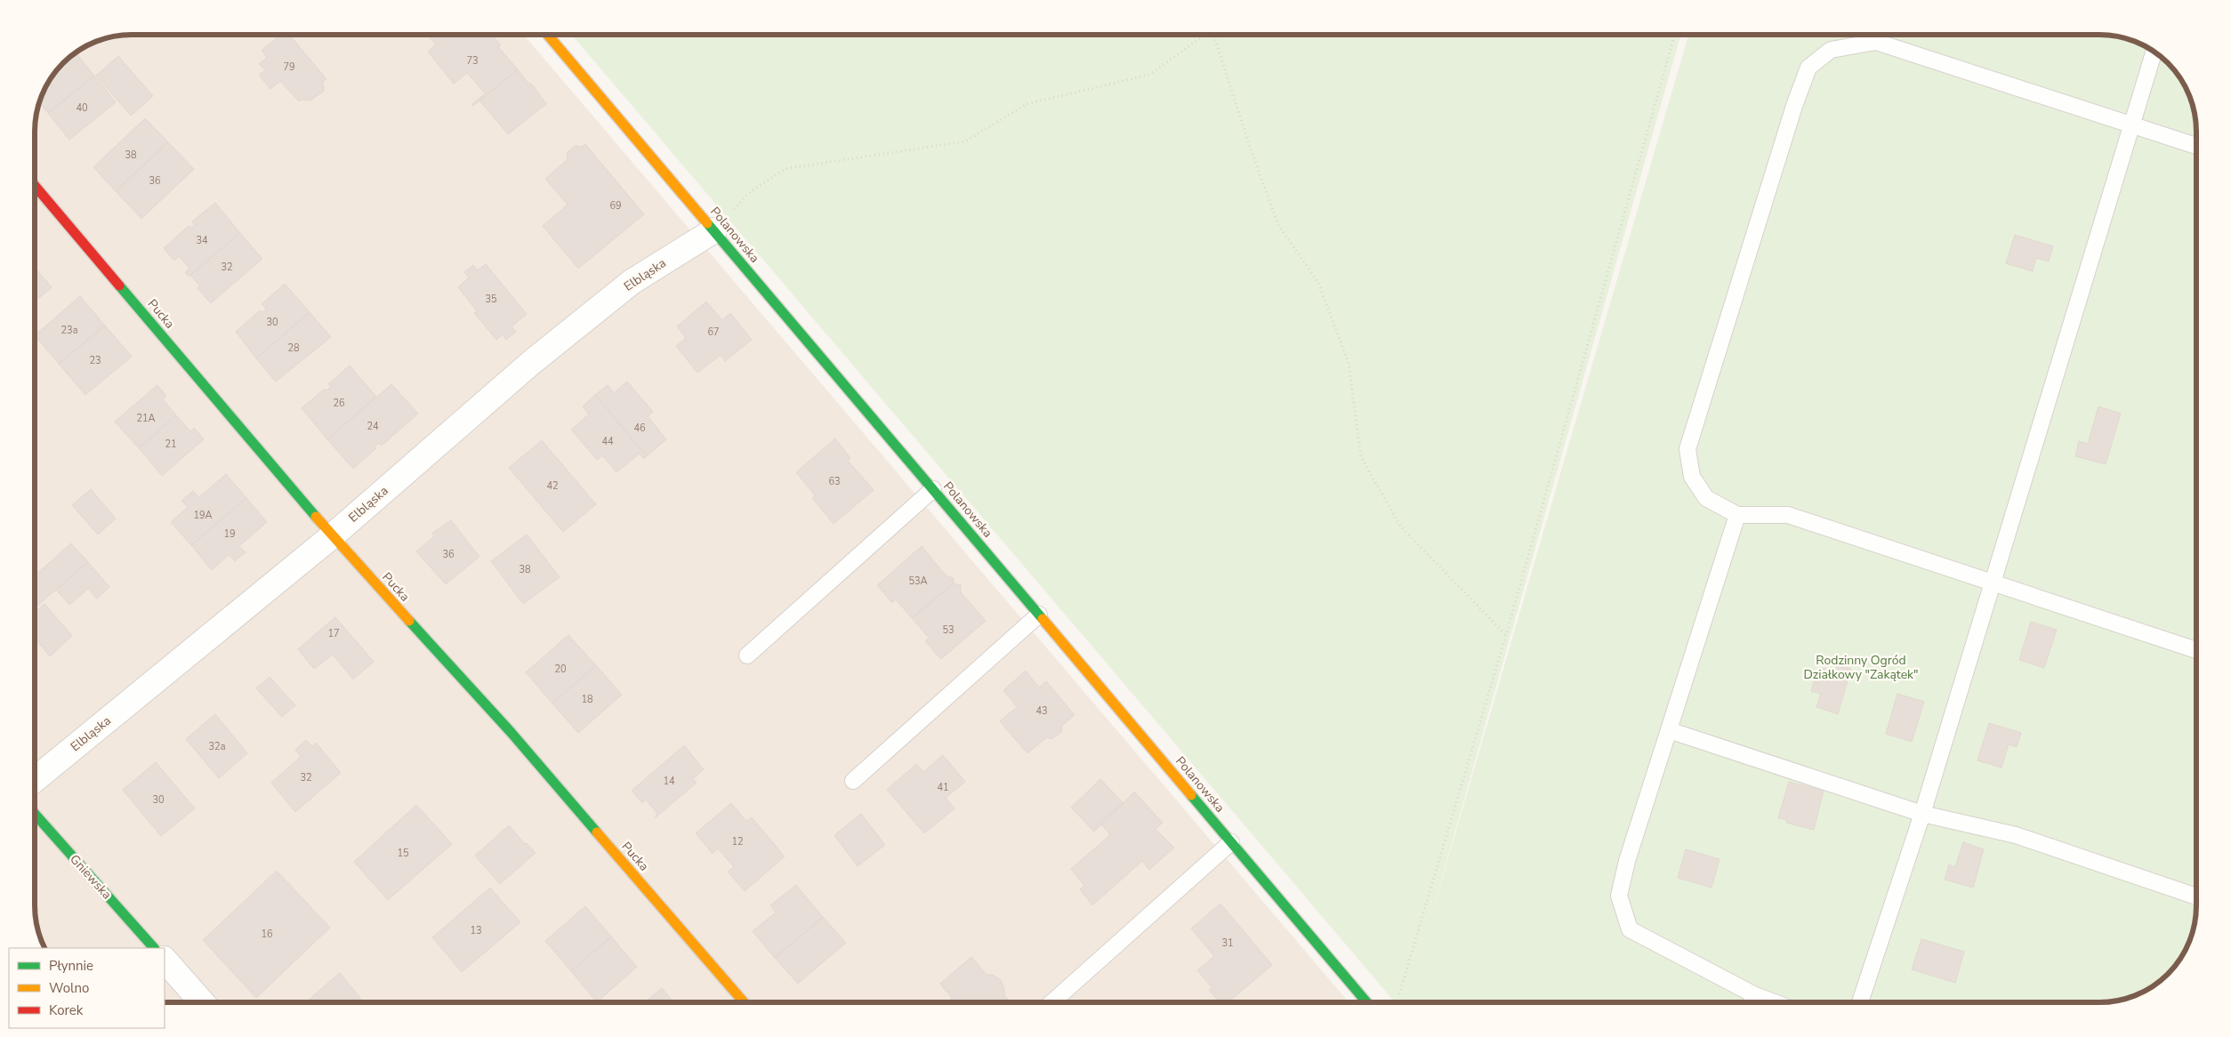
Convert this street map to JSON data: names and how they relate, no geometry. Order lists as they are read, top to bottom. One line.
{"streets":{"street":["Polanowska","Elbląska","Pucka","Gniewska"]},"crossings":[["Polanowska","Elbląska"],["Elbląska","Pucka"]],"parks":["Rodzinny Ogród Działkowy \"Zakątek\""],"house_numbers":["73","79","40","38","36","69","34","32","35","30","23a","67","28","23","26","21A","24","46","44","21","63","42","19A","19","36","38","53A","53","17","20","18","43","32a","32","14","41","30","12","15","13","16","31"],"legend":["Płynnie","Wolno","Korek"]}
